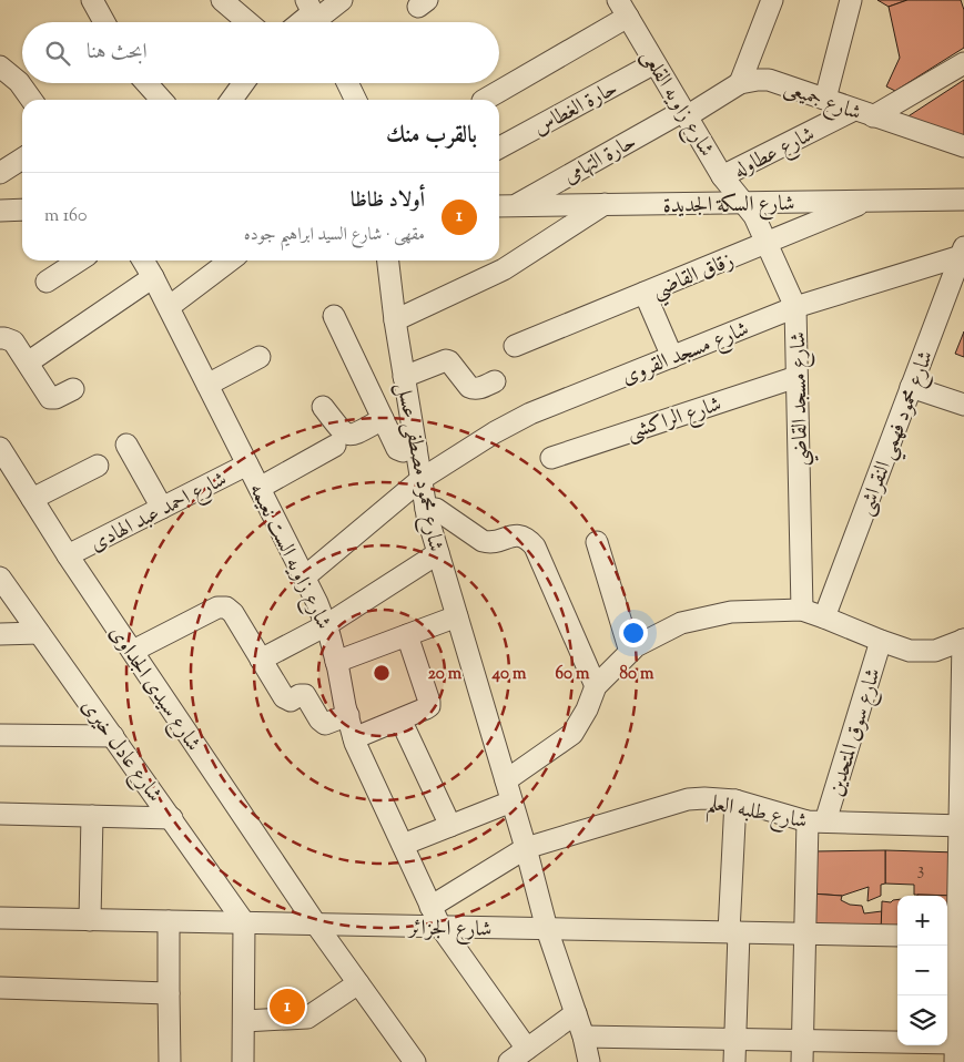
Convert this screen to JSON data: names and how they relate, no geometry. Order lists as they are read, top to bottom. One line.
{"streets":{"street":["شارع جميعى","شارع زاويه القلعى","حارة الغطاس","شارع عطاوله","حارة التهامى","شارع السكة الجديدة","زقاق القاضي","شارع مسجد القروى","شارع مسجد القاضي","شارع الراكشى","شارع محمود فهمي النقراشى","شارع محمود مصطفى عسل","شارع احمد عبد الهادى","شارع زاويه الست نعيمه","شارع سيدى الجداوى","شارع سوق المتحدين","شارع عادل خيرى","شارع طلبه العلم","شارع الجزائر"]},"crossings":[["شارع جميعى","شارع زاويه القلعى"],["شارع جميعى","شارع عطاوله"],["شارع جميعى","حارة التهامى"],["شارع زاويه القلعى","حارة الغطاس"],["شارع زاويه القلعى","شارع عطاوله"],["شارع زاويه القلعى","حارة التهامى"],["شارع زاويه القلعى","شارع السكة الجديدة"],["شارع زاويه القلعى","شارع مسجد القاضي"],["حارة التهامى","شارع السكة الجديدة"],["شارع السكة الجديدة","زقاق القاضي"],["شارع السكة الجديدة","شارع مسجد القاضي"],["زقاق القاضي","شارع مسجد القاضي"],["شارع مسجد القروى","شارع مسجد القاضي"],["شارع مسجد القروى","شارع محمود فهمي النقراشى"],["شارع مسجد القروى","شارع محمود مصطفى عسل"],["شارع مسجد القروى","شارع زاويه الست نعيمه"],["شارع مسجد القاضي","شارع الراكشى"],["شارع محمود مصطفى عسل","شارع طلبه العلم"],["شارع محمود مصطفى عسل","شارع الجزائر"],["شارع احمد عبد الهادى","شارع زاويه الست نعيمه"],["شارع احمد عبد الهادى","شارع سيدى الجداوى"],["شارع زاويه الست نعيمه","شارع طلبه العلم"],["شارع زاويه الست نعيمه","شارع الجزائر"],["شارع سيدى الجداوى","شارع الجزائر"],["شارع سوق المتحدين","شارع طلبه العلم"],["شارع سوق المتحدين","شارع الجزائر"],["شارع عادل خيرى","شارع الجزائر"]],"house_numbers":["3"],"page":{"search":"ابحث هنا","heading":"بالقرب منك","list":[{"mark":"1","name":"أولاد ظاظا","note":"مقهى · شارع السيد ابراهيم جوده","value":"160 m"}],"map_buttons":["+","−"],"pins":"1"},"rings":["20 m","40 m","60 m","80 m"]}
